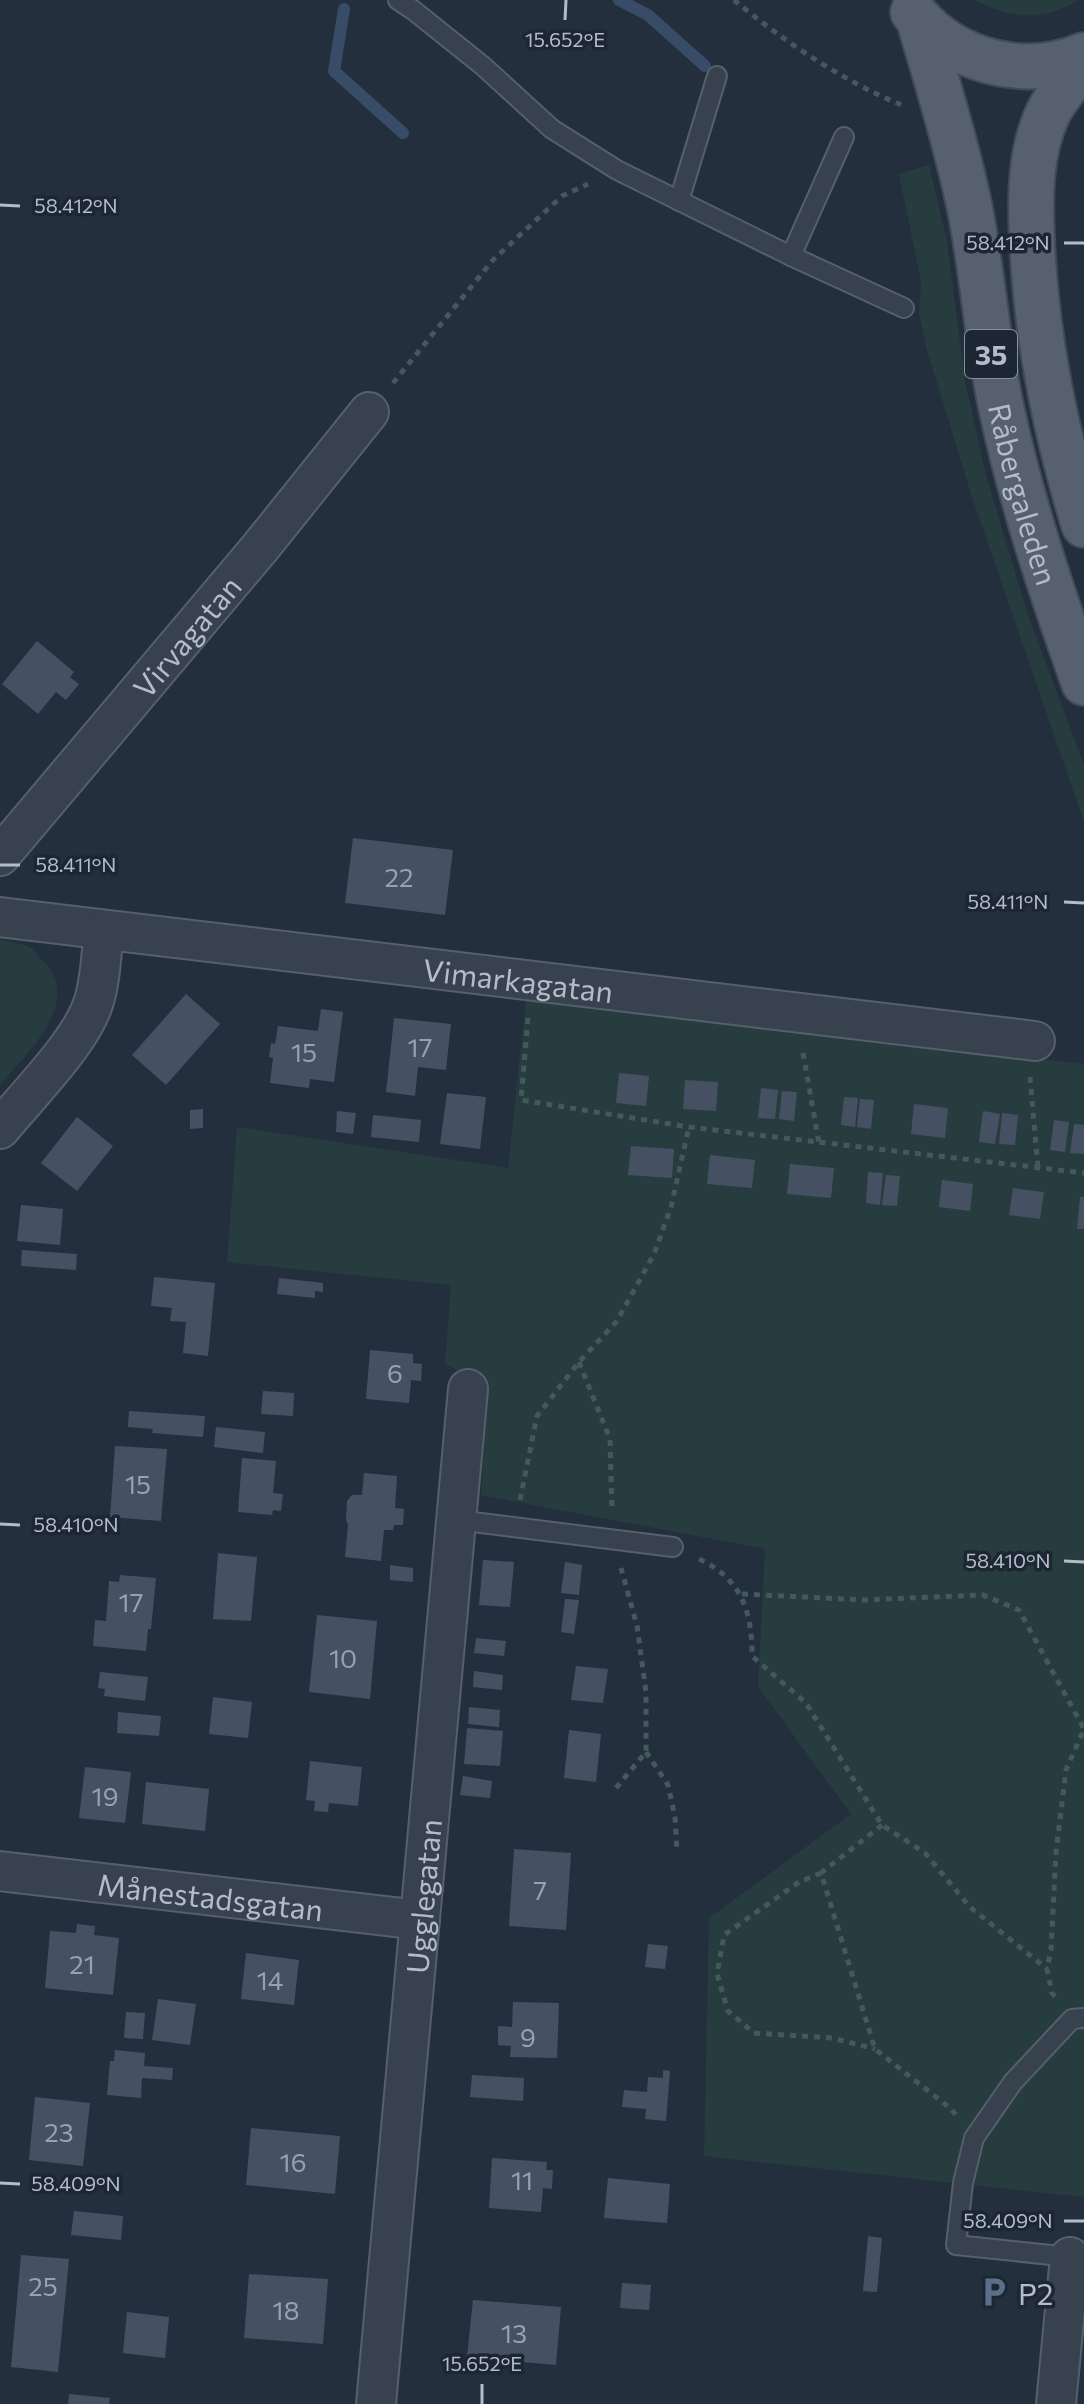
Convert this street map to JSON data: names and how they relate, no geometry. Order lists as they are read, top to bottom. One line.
{"streets":{"main road":["35","Råbergaleden"],"street":["Virvagatan","Vimarkagatan","Månestadsgatan","Ugglegatan"]},"crossings":[["35","Råbergaleden"],["Månestadsgatan","Ugglegatan"]],"places":{"parking":["P2"]},"house_numbers":["22","17","15","6","15","17","10","19","7","21","14","9","23","16","11","25","18","13"],"coordinates":["15.652°E","58.412°N","58.411°N","58.410°N","58.409°N"]}
